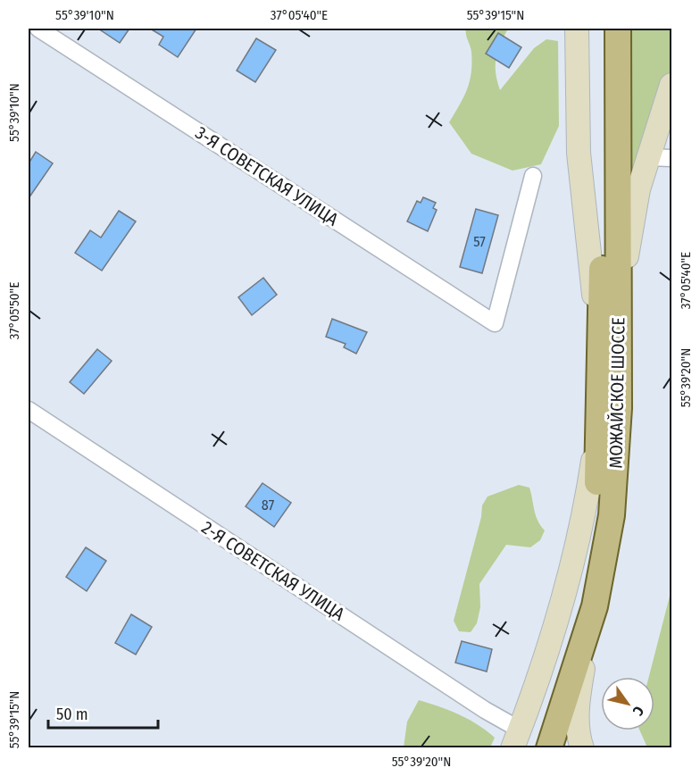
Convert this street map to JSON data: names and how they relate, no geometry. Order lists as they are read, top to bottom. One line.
{"streets":{"main road":["МОЖАЙСКОЕ ШОССЕ"],"street":["3-Я СОВЕТСКАЯ УЛИЦА","2-Я СОВЕТСКАЯ УЛИЦА"]},"crossings":[["МОЖАЙСКОЕ ШОССЕ","2-Я СОВЕТСКАЯ УЛИЦА"]],"house_numbers":["57","87"],"scale_bar":"50 m","north":"bottom right","coordinates":["55°39'10\"N","37°05'40\"E","55°39'15\"N","37°05'50\"E","55°39'20\"N"]}
